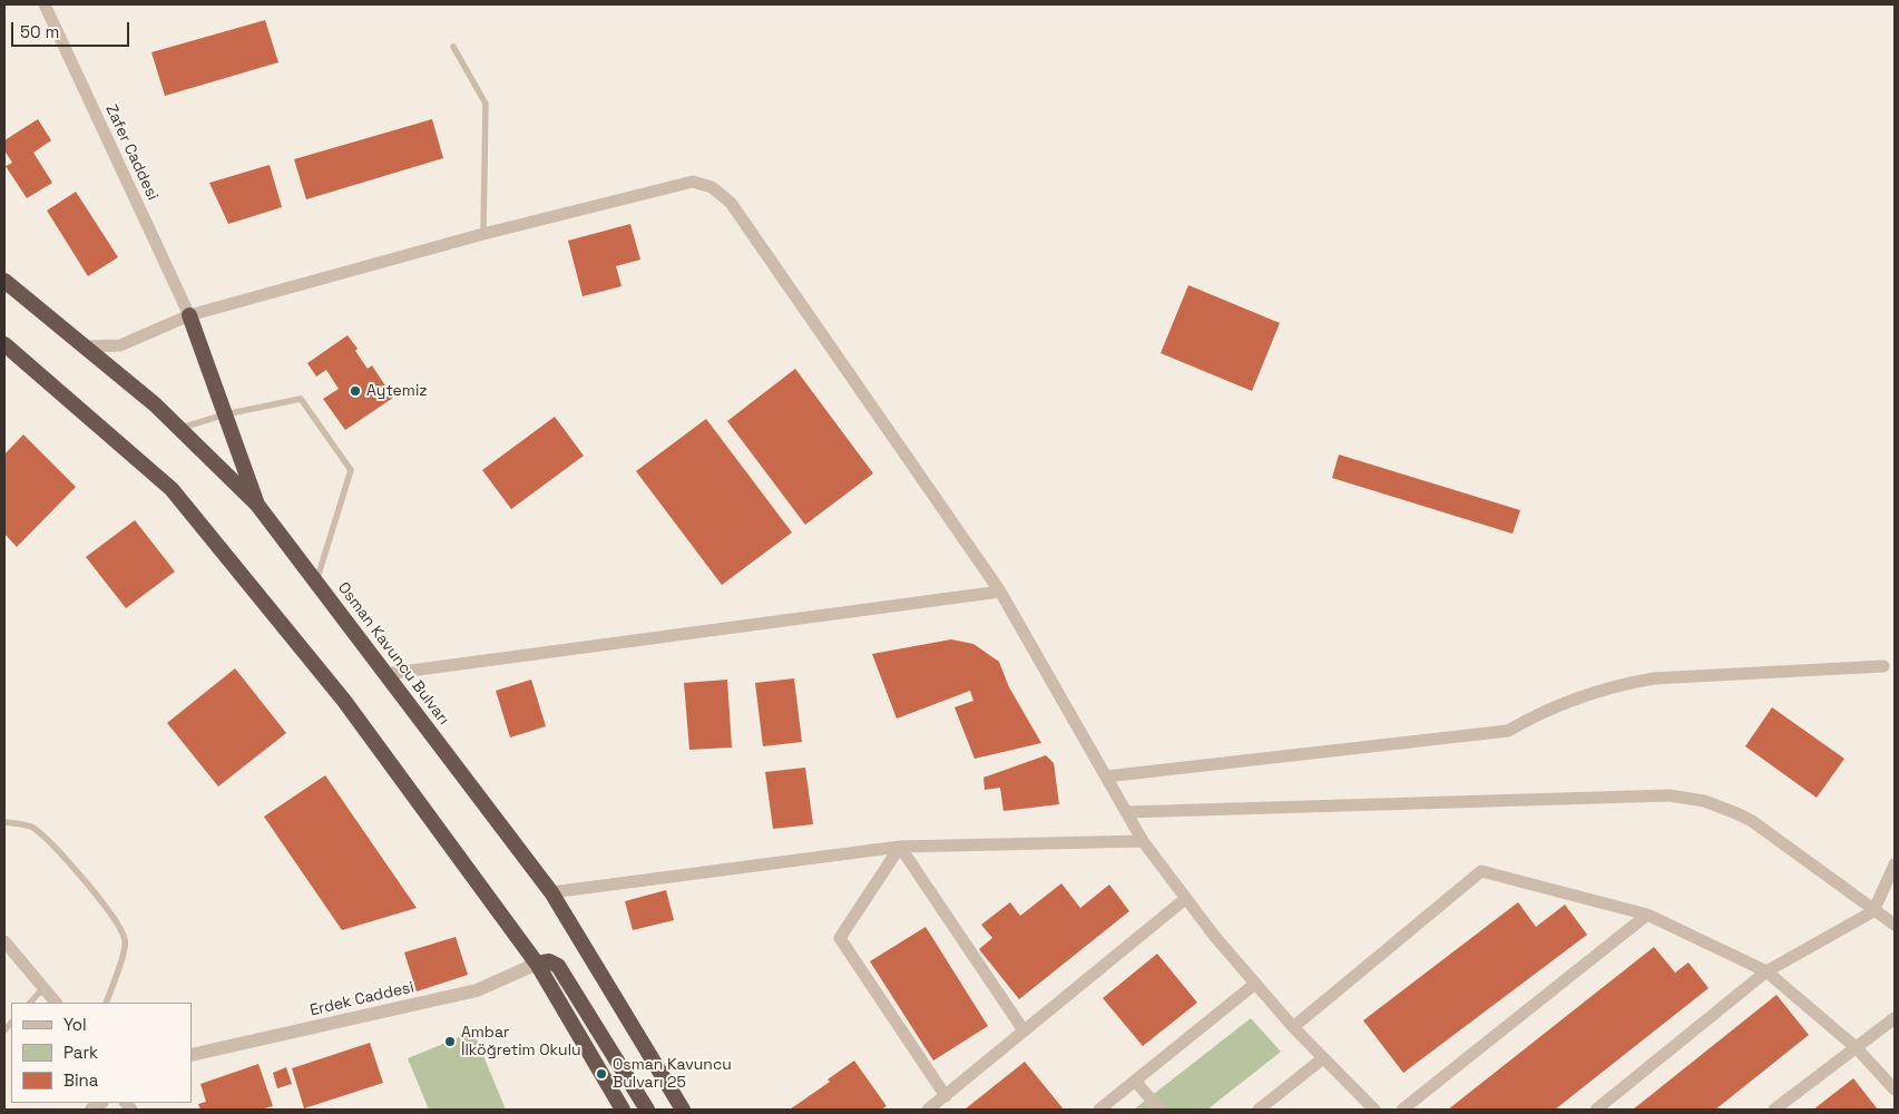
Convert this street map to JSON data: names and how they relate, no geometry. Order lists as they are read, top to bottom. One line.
{"streets":{"highway":["Osman Kavuncu Bulvarı"],"street":["Zafer Caddesi","Erdek Caddesi"]},"places":["Aytemiz","Ambar İlköğretim Okulu","Osman Kavuncu Bulvarı 25"],"legend":["Yol","Park","Bina"],"scale_bar":"50 m"}
